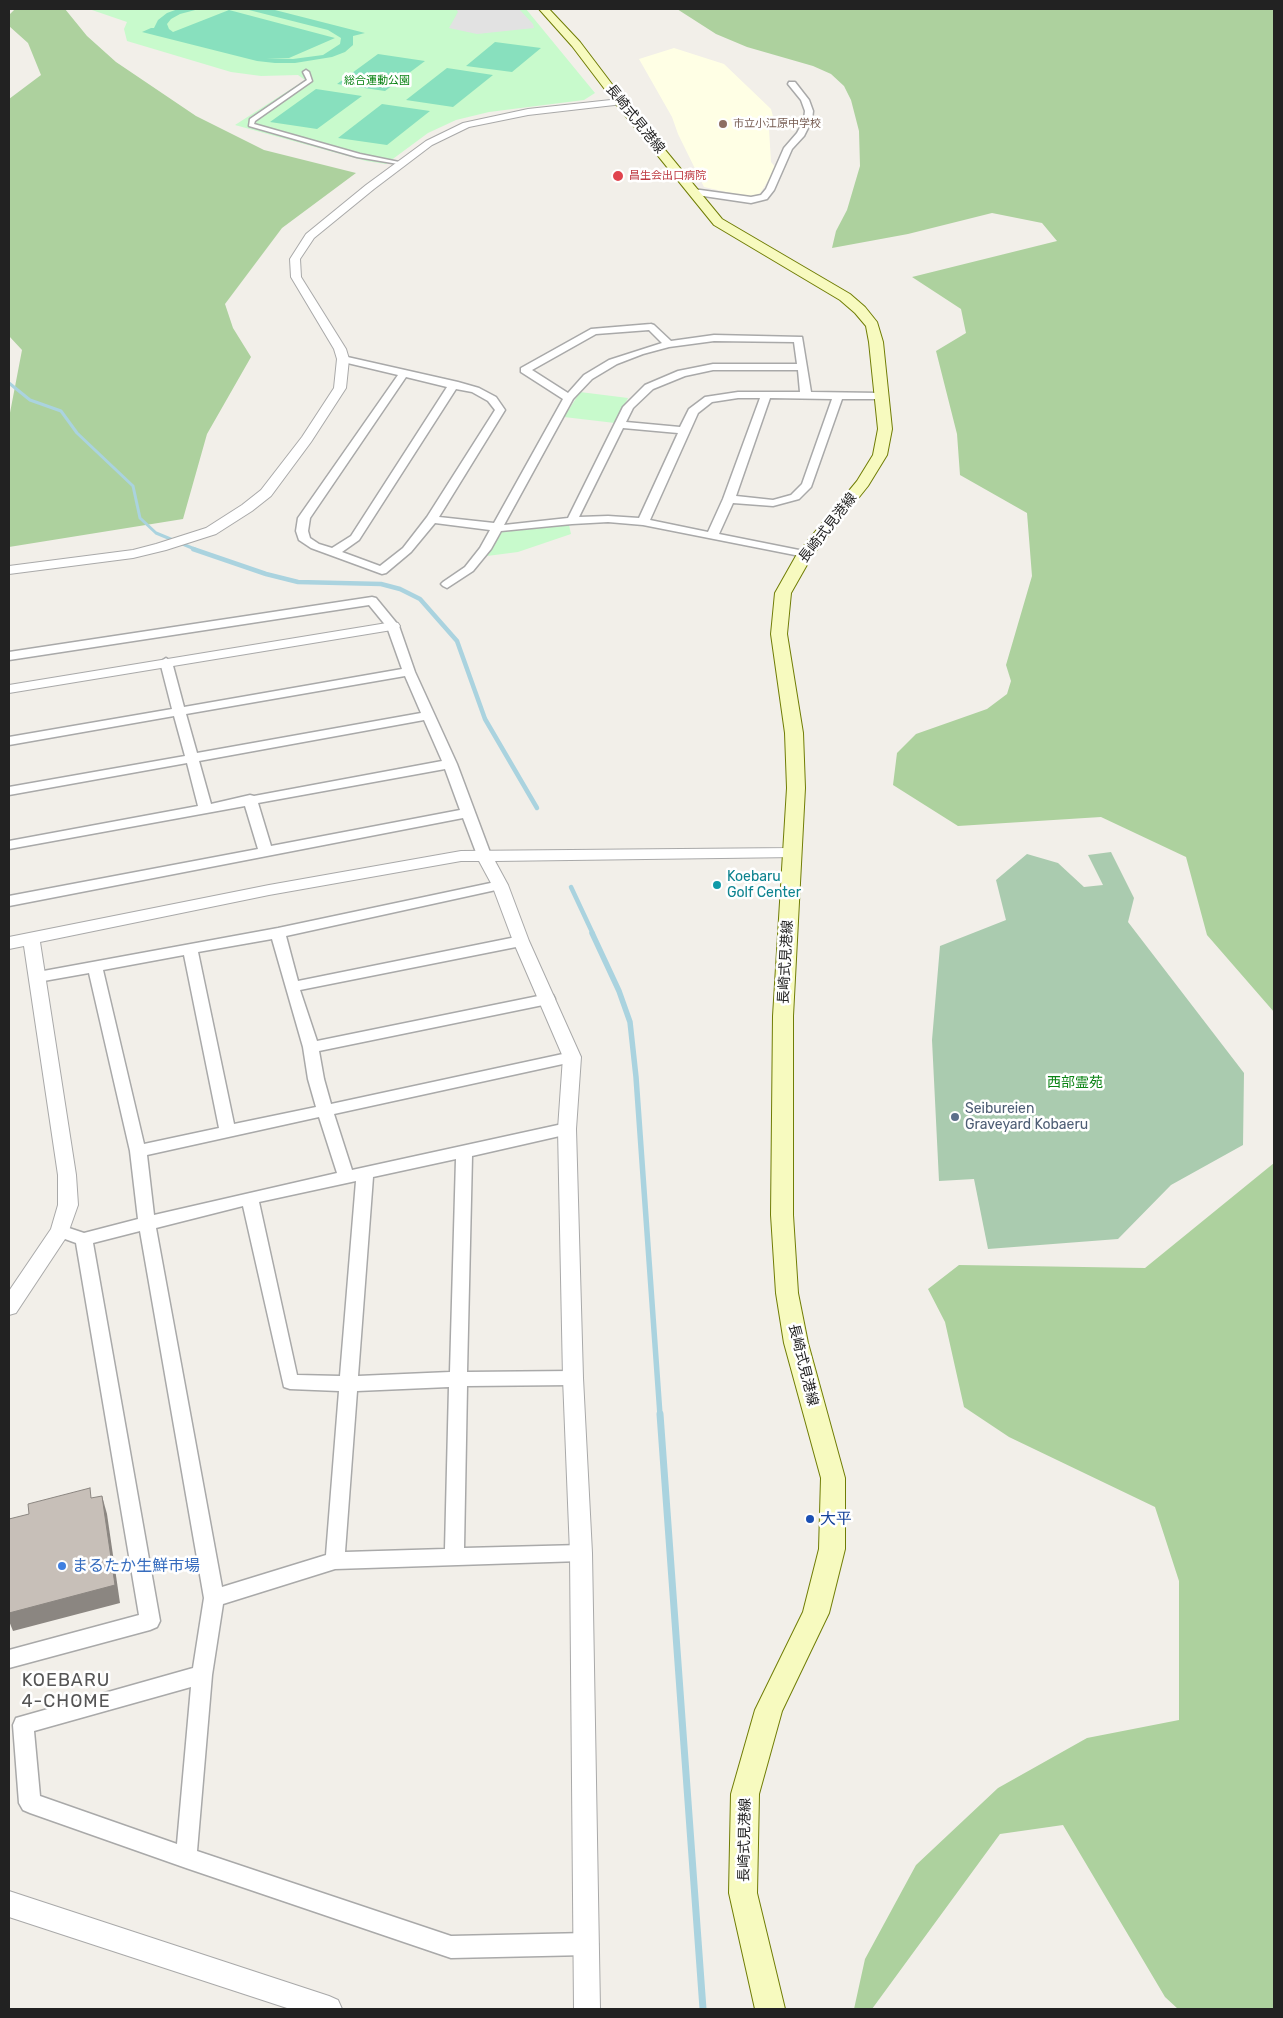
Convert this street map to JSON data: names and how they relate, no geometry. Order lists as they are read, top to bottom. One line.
{"streets":{"main road":["長崎式見港線"]},"districts":["KOEBARU 4-CHOME"],"parks":["総合運動公園","西部霊苑"],"places":["市立小江原中学校","昌生会出口病院","Koebaru Golf Center","Seibureien Graveyard Kobaeru","大平","まるたか生鮮市場"]}
